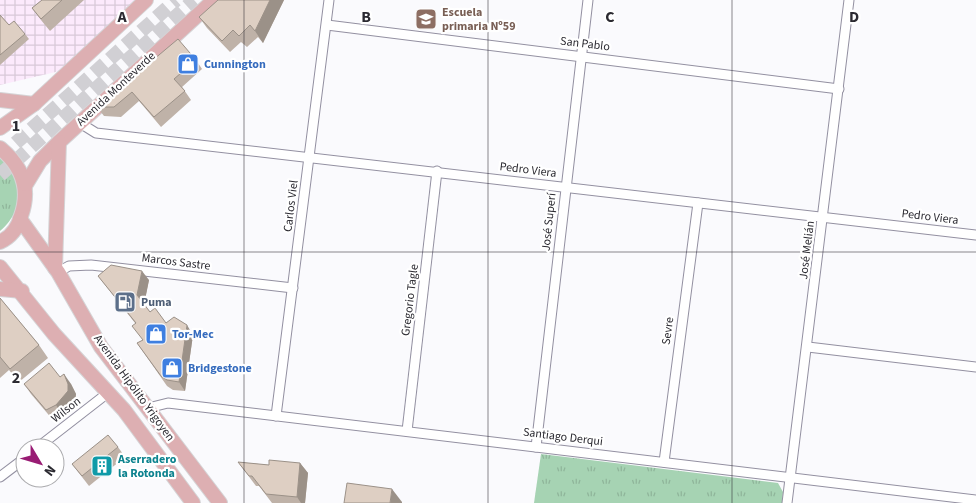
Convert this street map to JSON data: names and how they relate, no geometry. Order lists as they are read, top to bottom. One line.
{"streets":{"main road":["Avenida Monteverde","Avenida Hipólito Yrigoyen"],"street":["San Pablo","Pedro Viera","Carlos Viel","José Superí","José Melián","Marcos Sastre","Gregorio Tagle","Sevre","Wilson","Santiago Derqui"]},"crossings":[["San Pablo","Carlos Viel"],["San Pablo","José Superí"],["San Pablo","José Melián"],["Avenida Monteverde","Pedro Viera"],["Pedro Viera","Carlos Viel"],["Pedro Viera","José Superí"],["Pedro Viera","José Melián"],["Pedro Viera","Gregorio Tagle"],["Pedro Viera","Sevre"],["Carlos Viel","Marcos Sastre"],["Carlos Viel","Santiago Derqui"],["José Superí","Santiago Derqui"],["José Melián","Santiago Derqui"],["Marcos Sastre","Avenida Hipólito Yrigoyen"],["Gregorio Tagle","Santiago Derqui"],["Sevre","Santiago Derqui"],["Avenida Hipólito Yrigoyen","Wilson"],["Avenida Hipólito Yrigoyen","Santiago Derqui"]],"places":{"school or university":["Escuela primaria Nº59"],"shop":["Cunnington","Tor-Mec","Bridgestone"],"fuel station":["Puma"],"building":["Aserradero la Rotonda"]},"north":"bottom right","grid":{"columns":["A","B","C","D"],"rows":["1","2"]}}
